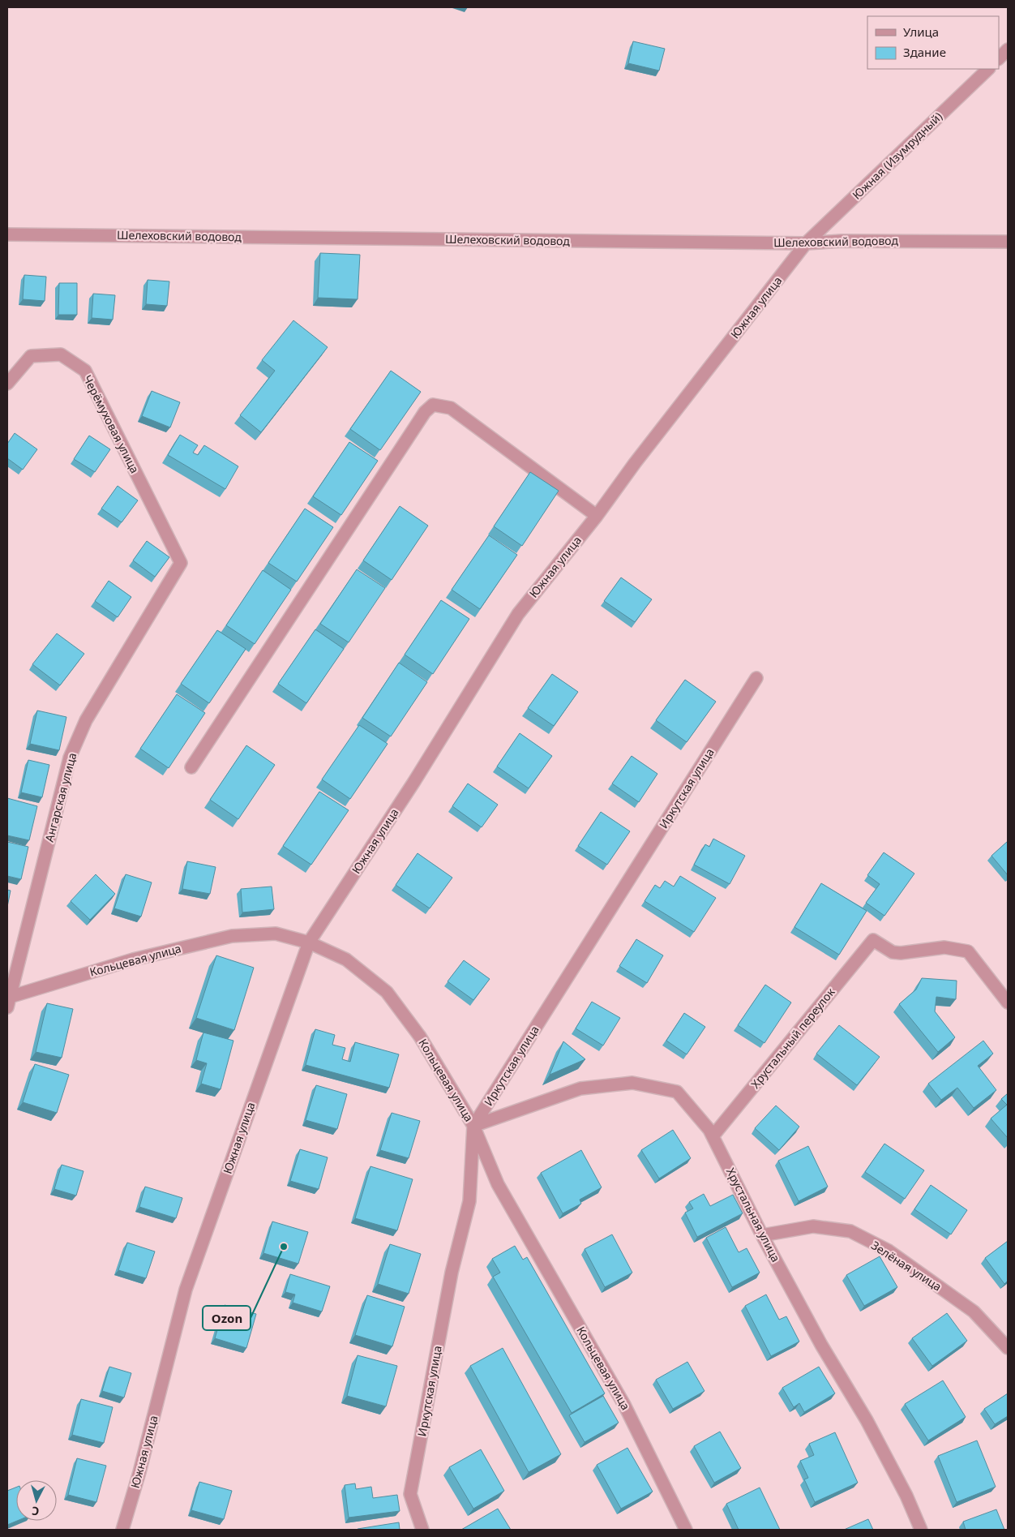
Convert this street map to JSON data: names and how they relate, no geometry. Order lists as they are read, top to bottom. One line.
{"streets":{"street":["Южная (Изумрудный)","Шелеховский водовод","Южная улица","Черёмуховая улица","Иркутская улица","Ангарская улица","Кольцевая улица","Хрустальный переулок","Хрустальная улица","Зелёная улица"]},"crossings":[["Южная (Изумрудный)","Шелеховский водовод"],["Южная (Изумрудный)","Южная улица"],["Шелеховский водовод","Южная улица"],["Южная улица","Кольцевая улица"],["Черёмуховая улица","Ангарская улица"],["Иркутская улица","Кольцевая улица"],["Иркутская улица","Хрустальная улица"],["Ангарская улица","Кольцевая улица"],["Кольцевая улица","Хрустальная улица"],["Хрустальный переулок","Хрустальная улица"],["Хрустальная улица","Зелёная улица"]],"places":["Ozon"],"legend":["Улица","Здание"],"north":"bottom"}
